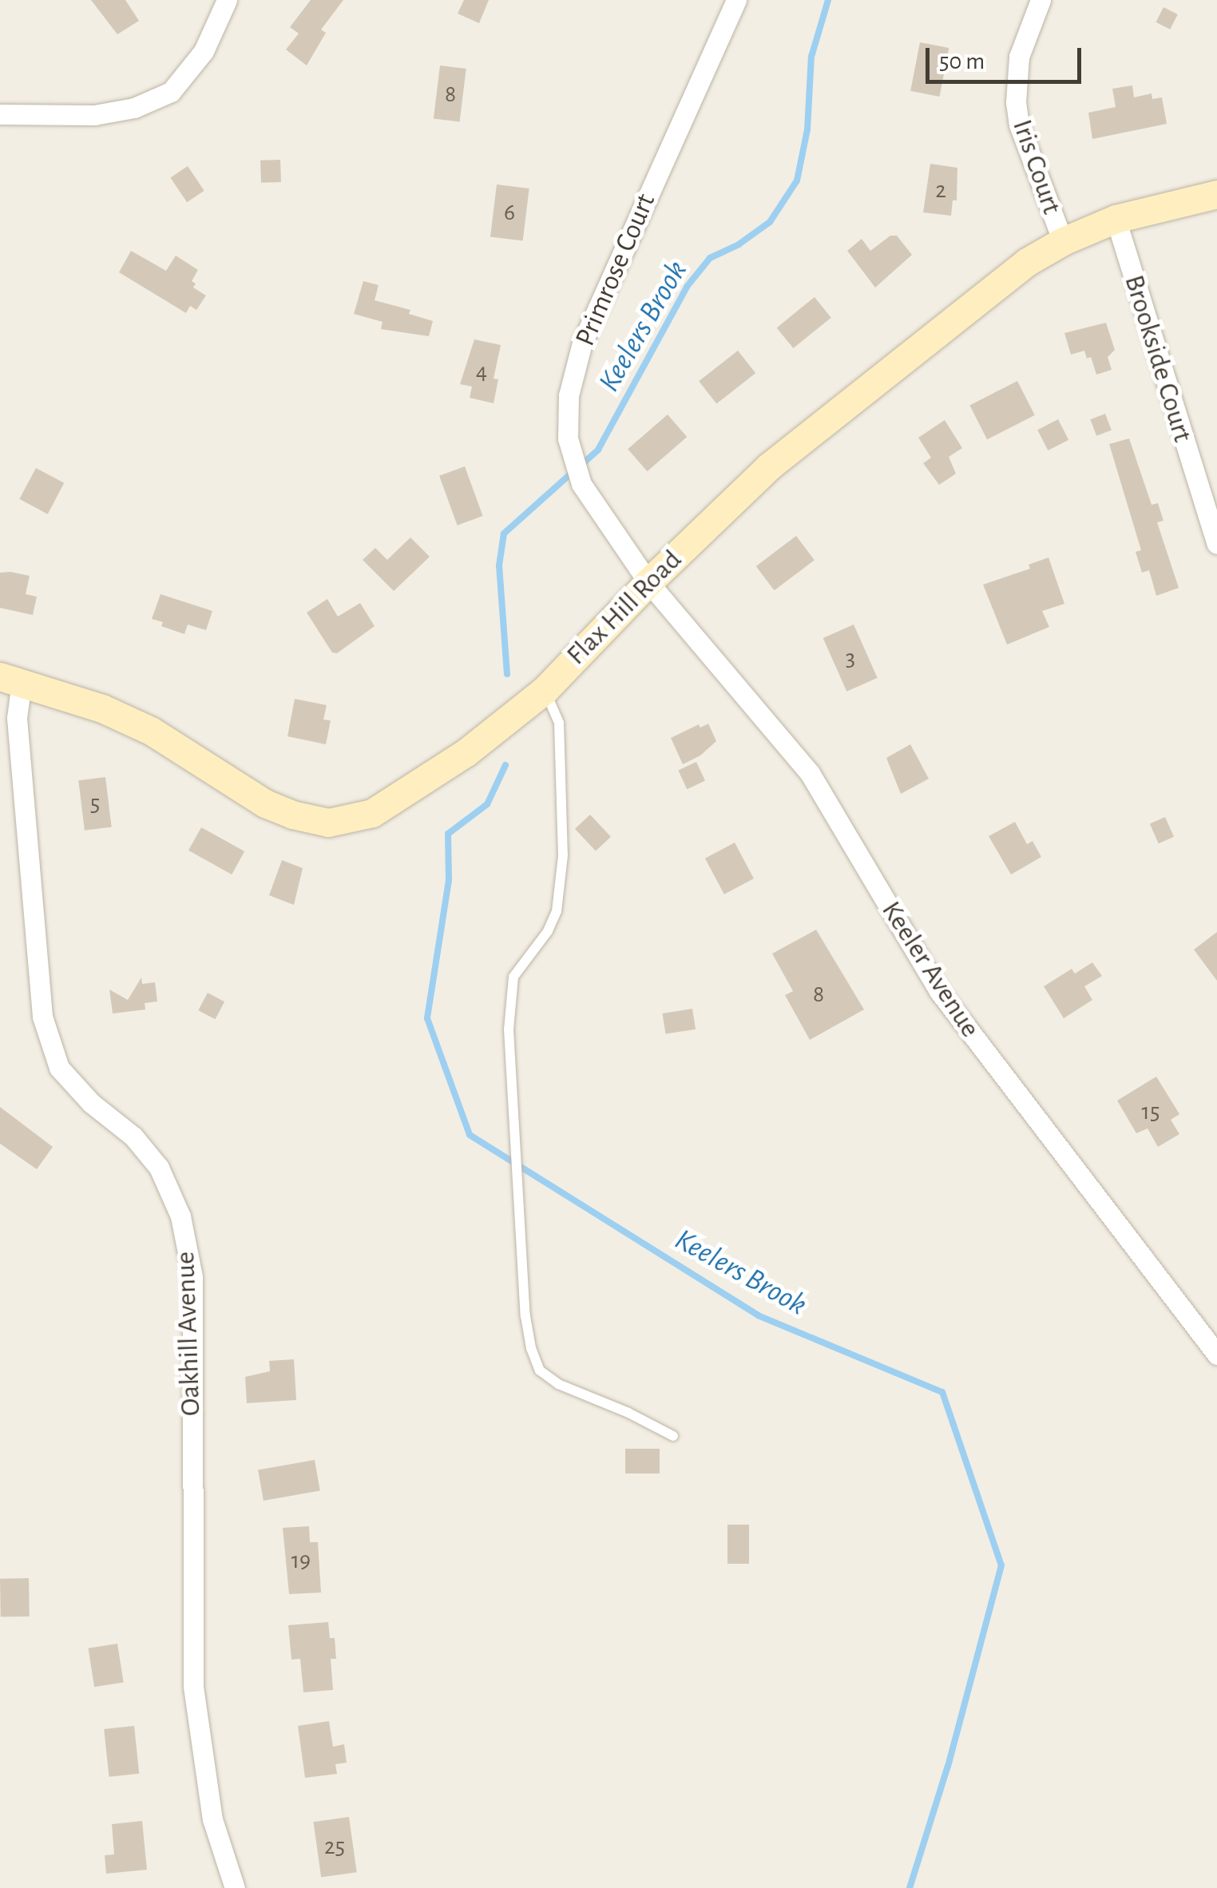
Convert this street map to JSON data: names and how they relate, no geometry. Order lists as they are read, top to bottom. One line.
{"streets":{"main road":["Flax Hill Road"],"street":["Iris Court","Primrose Court","Brookside Court","Keeler Avenue","Oakhill Avenue"]},"crossings":[["Iris Court","Flax Hill Road"],["Primrose Court","Flax Hill Road"],["Primrose Court","Keeler Avenue"],["Brookside Court","Flax Hill Road"],["Flax Hill Road","Keeler Avenue"],["Flax Hill Road","Oakhill Avenue"]],"water":["Keelers Brook"],"house_numbers":["8","2","6","4","3","5","8","15","19","25"],"scale_bar":"50 m"}
